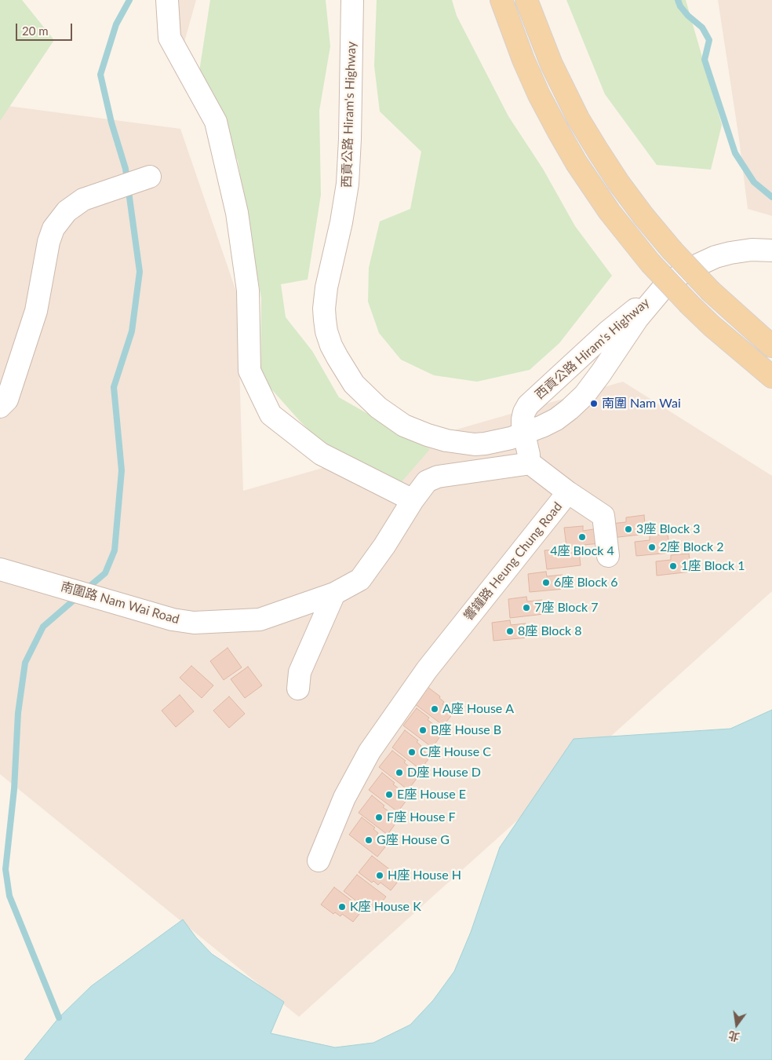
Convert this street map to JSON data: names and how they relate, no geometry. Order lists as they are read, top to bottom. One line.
{"streets":{"street":["西貢公路 Hiram's Highway","響鐘路 Heung Chung Road","南圍路 Nam Wai Road"]},"crossings":[["響鐘路 Heung Chung Road","南圍路 Nam Wai Road"]],"places":["南圍 Nam Wai","3座 Block 3","4座 Block 4","2座 Block 2","1座 Block 1","6座 Block 6","7座 Block 7","8座 Block 8","A座 House A","B座 House B","C座 House C","D座 House D","E座 House E","F座 House F","G座 House G","H座 House H","K座 House K"],"scale_bar":"20 m","north":"bottom"}
